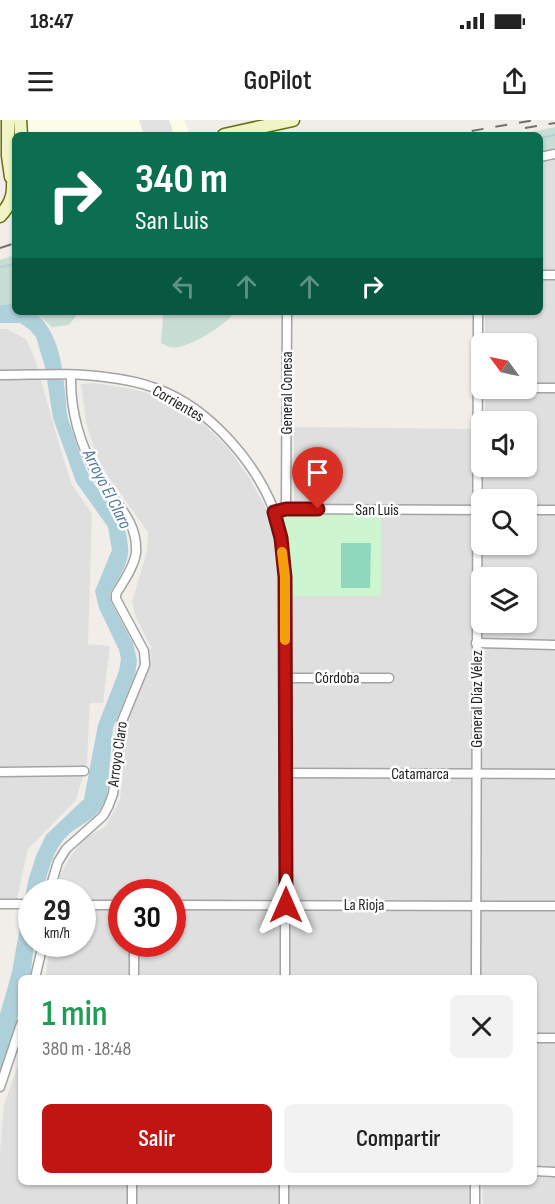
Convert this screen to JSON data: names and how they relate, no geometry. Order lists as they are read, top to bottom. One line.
{"streets":{"street":["General Conesa","Corrientes","San Luis","Córdoba","General Díaz Vélez","Arroyo Claro","Catamarca","La Rioja"]},"crossings":[["General Conesa","San Luis"],["Corrientes","San Luis"],["Corrientes","Arroyo Claro"],["General Díaz Vélez","Catamarca"],["General Díaz Vélez","La Rioja"]],"water":["Arroyo El Claro"],"north":"top left","page":{"status":"18:47","header":"GoPilot","turn":["340 m","San Luis"],"speed":"29 km/h","limit":"30","heading":["1 min","380 m · 18:48"],"buttons":["Salir","Compartir"]}}
